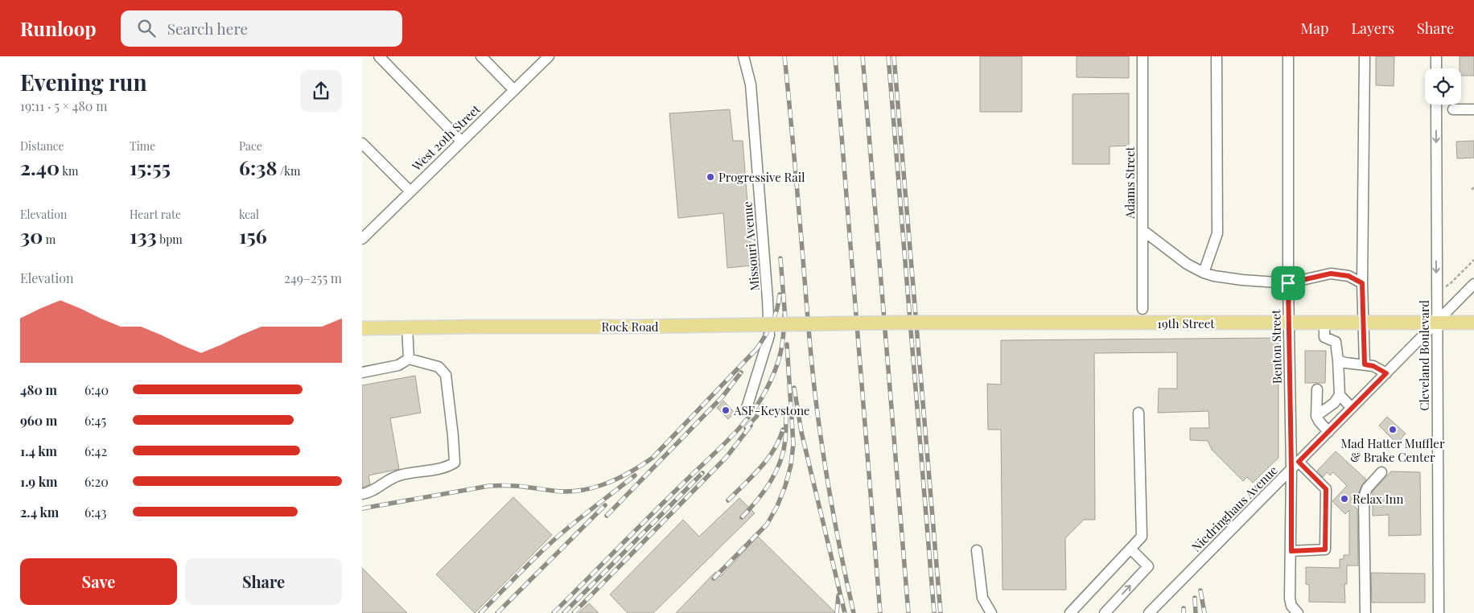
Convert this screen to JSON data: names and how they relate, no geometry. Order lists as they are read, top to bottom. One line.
{"streets":{"main road":["19th Street","Rock Road"],"street":["West 20th Street","Adams Street","Missouri Avenue","Benton Street","Cleveland Boulevard","Niedringhaus Avenue"]},"crossings":[["19th Street","Rock Road"],["19th Street","Benton Street"],["19th Street","Cleveland Boulevard"],["19th Street","Niedringhaus Avenue"],["Benton Street","Niedringhaus Avenue"],["Cleveland Boulevard","Niedringhaus Avenue"]],"places":["Progressive Rail","ASF-Keystone","Mad Hatter Muffler & Brake Center","Relax Inn"],"page":{"header":"Runloop","search":"Search here","nav":["Map","Layers","Share"],"heading":["Evening run","19:11 · 5 × 480 m"],"stats":[["Distance","2.40 km"],["Time","15:55"],["Pace","6:38 /km"],["Elevation","30 m"],["Heart rate","133 bpm"],["kcal","156"]],"chart":["Elevation","249–255 m"],"list":[{"name":"480 m","note":"6:40"},{"name":"960 m","note":"6:45"},{"name":"1.4 km","note":"6:42"},{"name":"1.9 km","note":"6:20"},{"name":"2.4 km","note":"6:43"}],"buttons":["Save","Share"]}}
